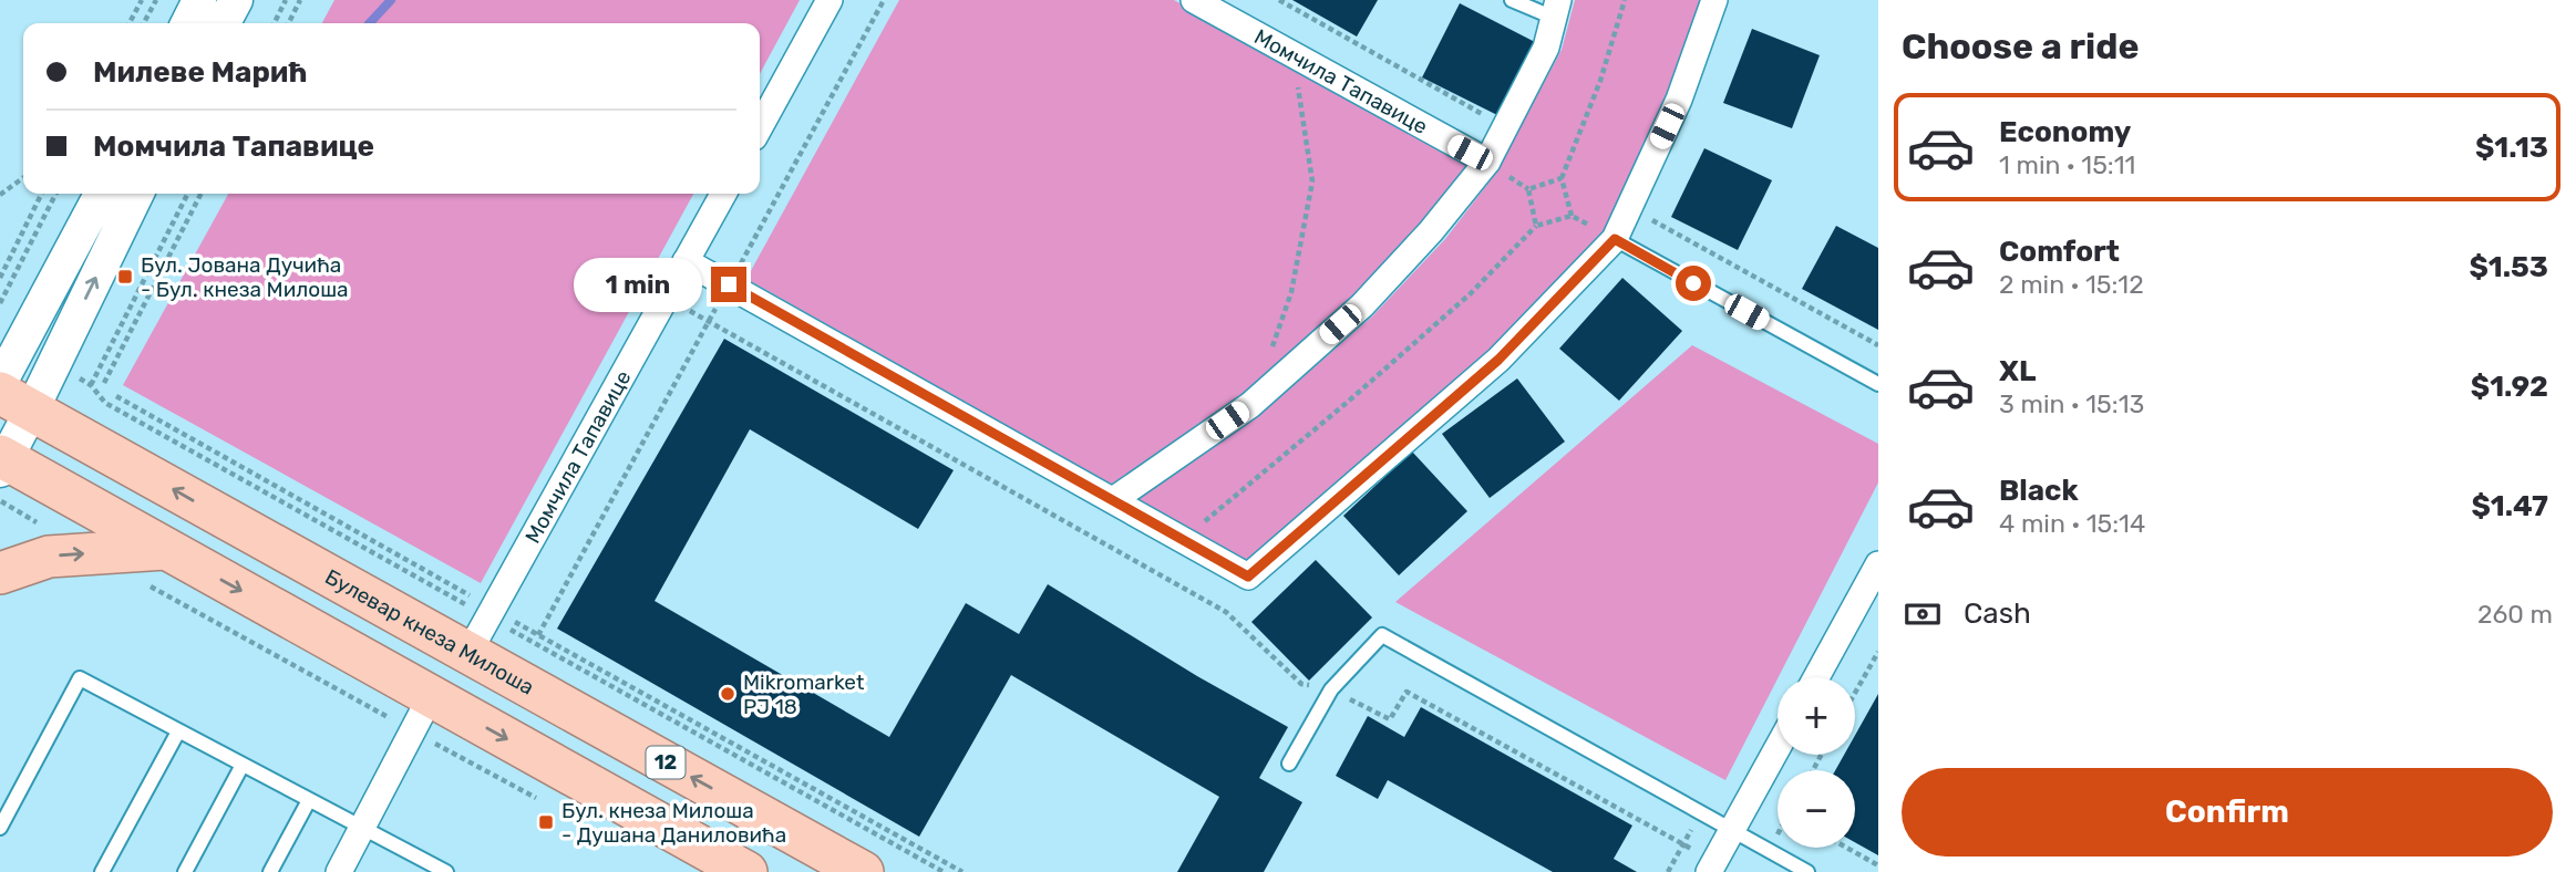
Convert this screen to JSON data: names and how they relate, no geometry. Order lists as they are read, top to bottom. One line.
{"streets":{"main road":["Булевар кнеза Милоша","12"],"street":["Момчила Тапавице"]},"crossings":[["Момчила Тапавице","Булевар кнеза Милоша"]],"places":{"transit":["Бул. Јована Дучића - Бул. кнеза Милоша","Бул. кнеза Милоша - Душана Даниловића"],"other":["Mikromarket PJ 18"]},"page":{"heading":"Choose a ride","banner":["Милеве Марић","Момчила Тапавице"],"list":[{"name":"Economy","note":"1 min · 15:11","value":"$1.13"},{"name":"Comfort","note":"2 min · 15:12","value":"$1.53"},{"name":"XL","note":"3 min · 15:13","value":"$1.92"},{"name":"Black","note":"4 min · 15:14","value":"$1.47"}],"bubble":"1 min","pay":["Cash","260 m"],"map_buttons":["+","−"],"buttons":"Confirm"}}
